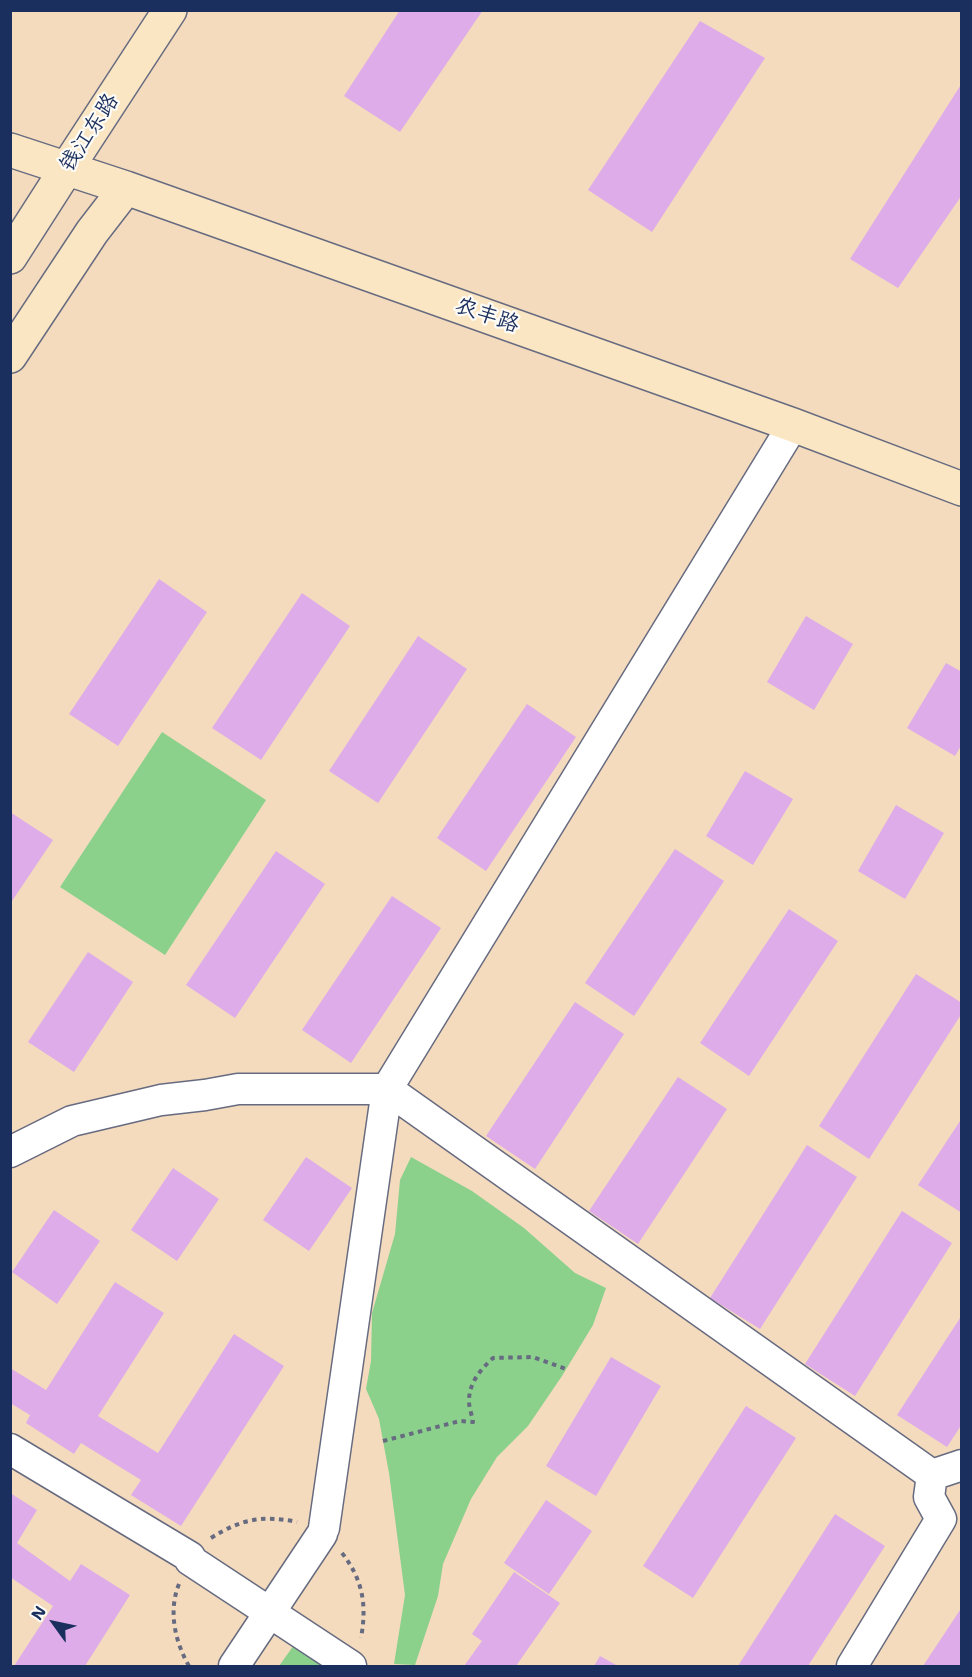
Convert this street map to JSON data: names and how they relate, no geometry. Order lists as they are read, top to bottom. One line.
{"streets":{"main road":["钱江东路","农丰路"]},"crossings":[["钱江东路","农丰路"]],"north":"top left"}
